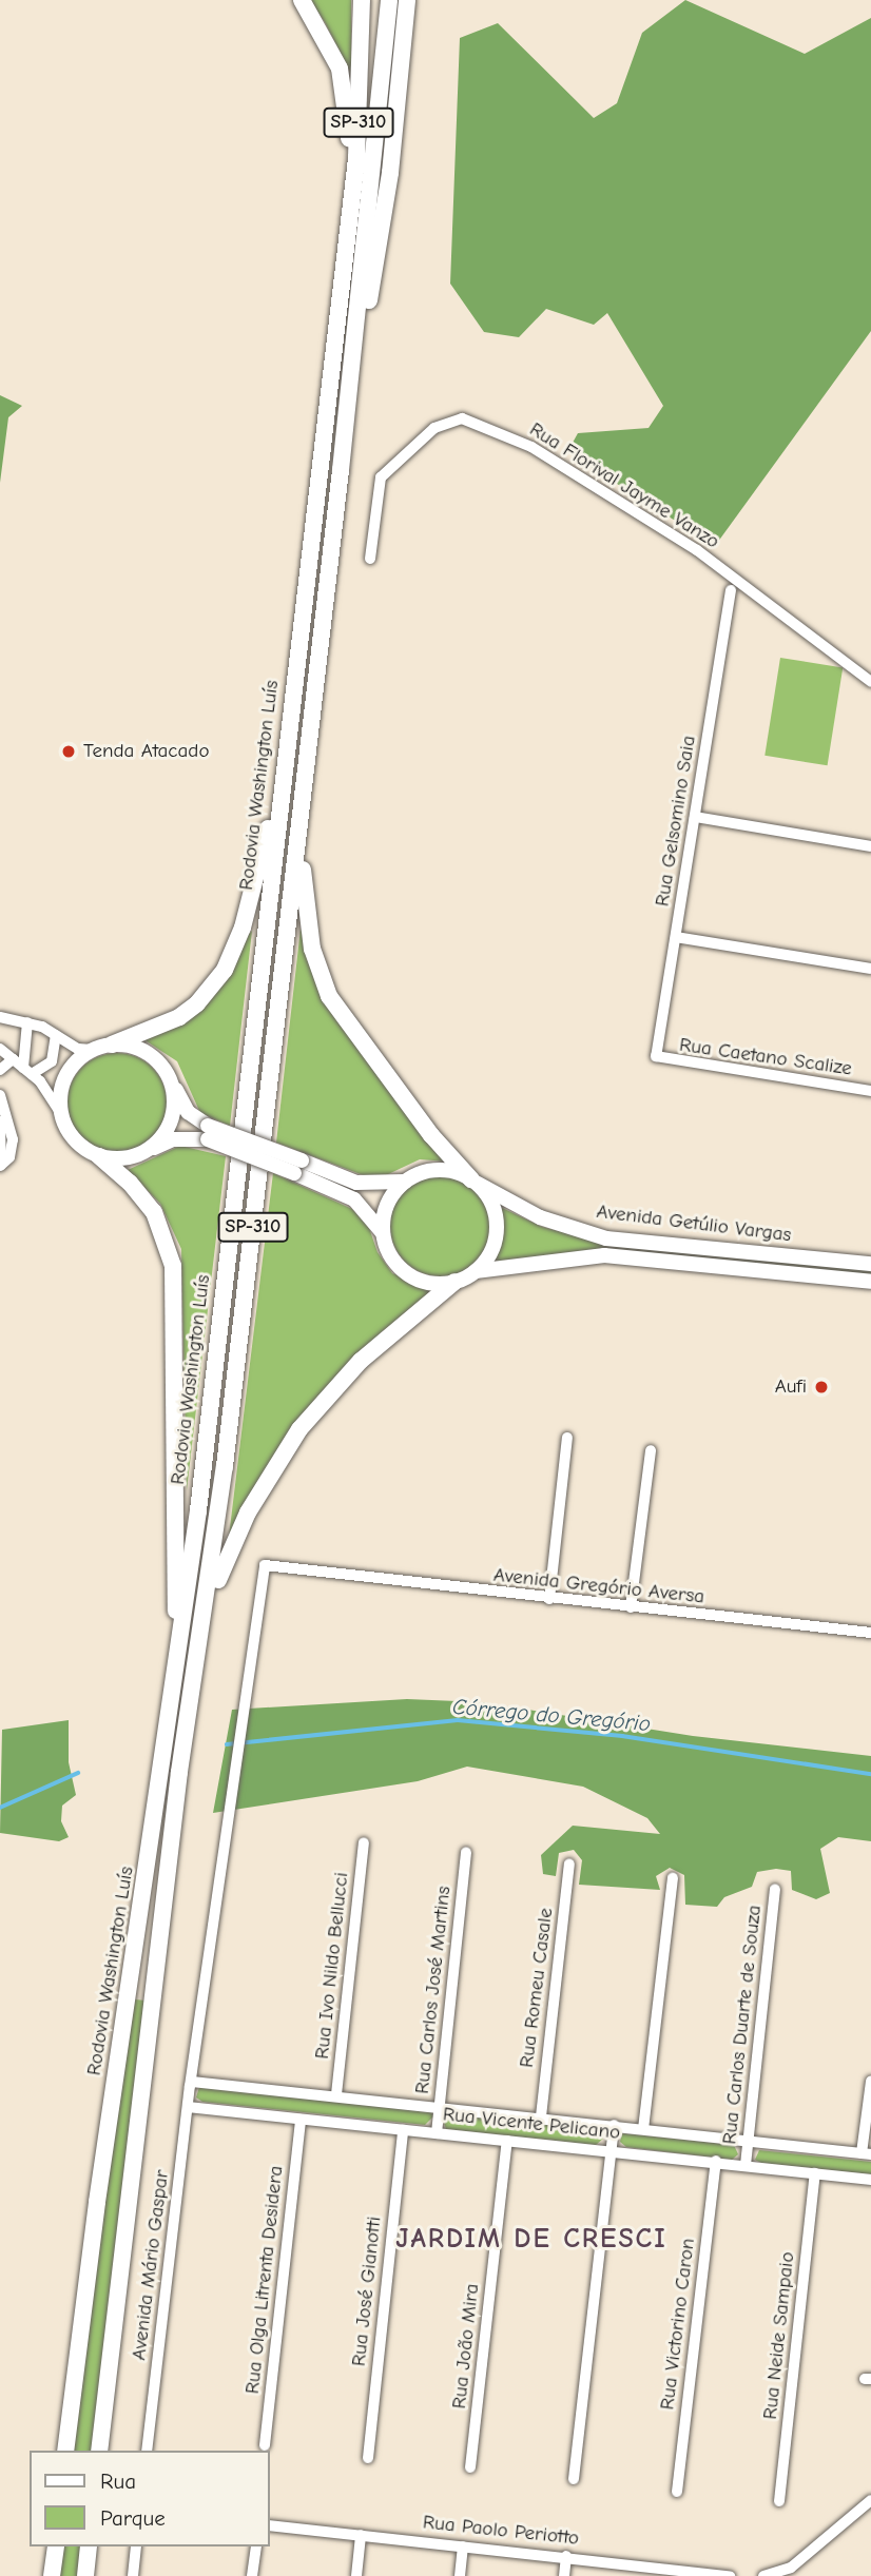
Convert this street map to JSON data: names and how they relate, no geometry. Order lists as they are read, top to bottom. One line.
{"streets":{"highway":["SP-310","Rodovia Washington Luís"],"main road":["Avenida Getúlio Vargas"],"street":["Rua Florival Jayme Vanzo","Rua Gelsomino Saia","Rua Caetano Scalize","Avenida Gregório Aversa","Rua Ivo Nildo Bellucci","Rua Romeu Casale","Rua Carlos José Martins","Rua Carlos Duarte de Souza","Rua Vicente Pelicano","Avenida Mário Gaspar","Rua Olga Litrenta Desidera","Rua José Gianotti","Rua Victorino Caron","Rua Neide Sampaio","Rua João Mira","Rua Paolo Periotto"]},"crossings":[["Rua Gelsomino Saia","Rua Caetano Scalize"],["Avenida Gregório Aversa","Rua Vicente Pelicano"],["Avenida Gregório Aversa","Avenida Mário Gaspar"],["Rua Ivo Nildo Bellucci","Rua Vicente Pelicano"],["Rua Romeu Casale","Rua Vicente Pelicano"],["Rua Carlos José Martins","Rua Vicente Pelicano"],["Rua Carlos Duarte de Souza","Rua Vicente Pelicano"],["Rua Vicente Pelicano","Avenida Mário Gaspar"],["Rua Vicente Pelicano","Rua Olga Litrenta Desidera"],["Rua Vicente Pelicano","Rua José Gianotti"],["Rua Vicente Pelicano","Rua Victorino Caron"],["Rua Vicente Pelicano","Rua Neide Sampaio"],["Rua Vicente Pelicano","Rua João Mira"]],"districts":["JARDIM DE CRESCI"],"water":["Córrego do Gregório"],"places":["Tenda Atacado","Aufi"],"legend":["Rua","Parque"]}
